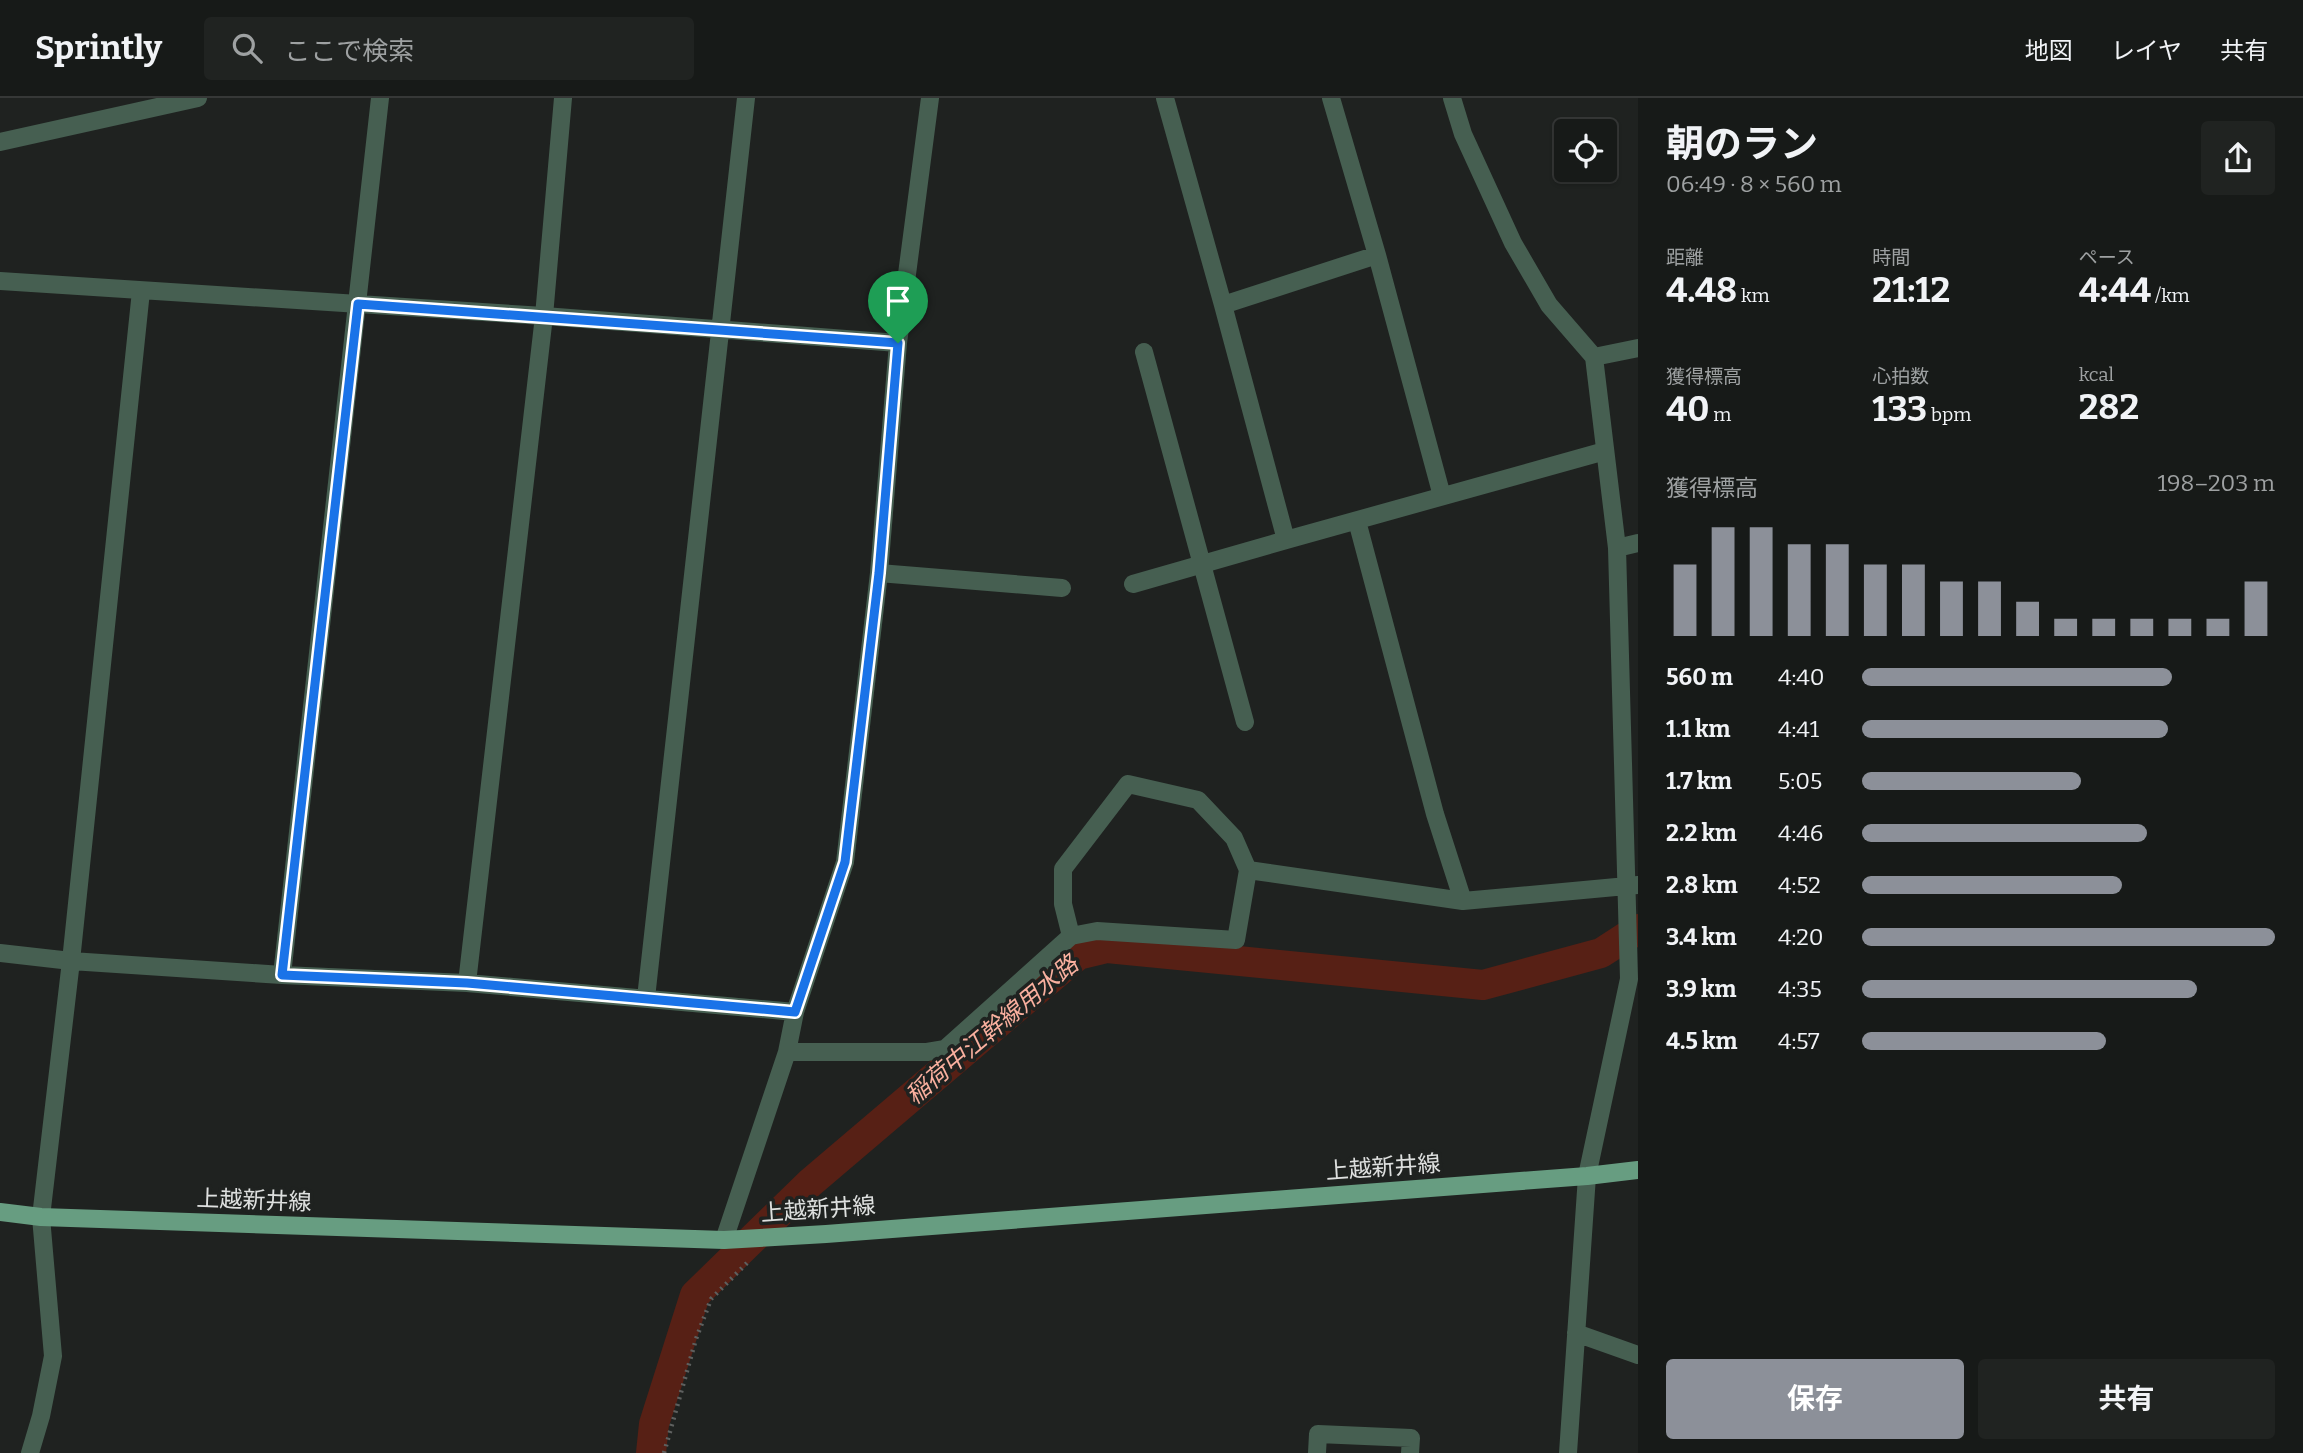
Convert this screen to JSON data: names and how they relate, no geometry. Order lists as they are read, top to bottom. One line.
{"streets":{"main road":["上越新井線"]},"water":["稲荷中江幹線用水路"],"page":{"header":"Sprintly","search":"ここで検索","nav":["地図","レイヤ","共有"],"heading":["朝のラン","06:49 · 8 × 560 m"],"stats":[["距離","4.48 km"],["時間","21:12"],["ペース","4:44 /km"],["獲得標高","40 m"],["心拍数","133 bpm"],["kcal","282"]],"chart":["獲得標高","198–203 m"],"list":[{"name":"560 m","note":"4:40"},{"name":"1.1 km","note":"4:41"},{"name":"1.7 km","note":"5:05"},{"name":"2.2 km","note":"4:46"},{"name":"2.8 km","note":"4:52"},{"name":"3.4 km","note":"4:20"},{"name":"3.9 km","note":"4:35"},{"name":"4.5 km","note":"4:57"}],"buttons":["保存","共有"]}}
